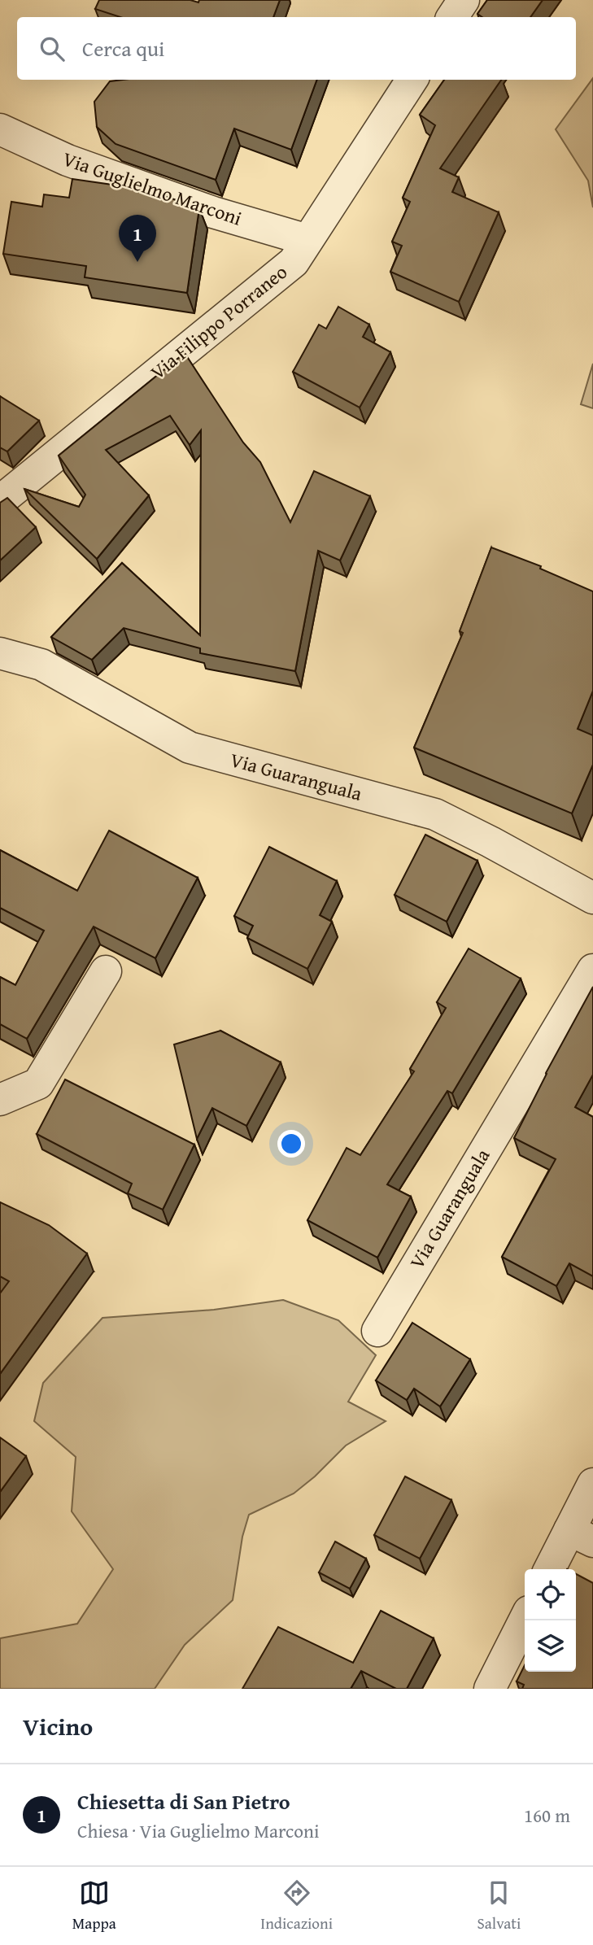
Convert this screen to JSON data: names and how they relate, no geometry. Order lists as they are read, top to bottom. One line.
{"streets":{"street":["Via Guglielmo Marconi","Via Filippo Porraneo","Via Guaranguala"]},"crossings":[["Via Guglielmo Marconi","Via Filippo Porraneo"]],"page":{"search":"Cerca qui","pins":"1","heading":"Vicino","list":[{"mark":"1","name":"Chiesetta di San Pietro","note":"Chiesa · Via Guglielmo Marconi","value":"160 m"}],"nav":["Mappa","Indicazioni","Salvati"]}}
